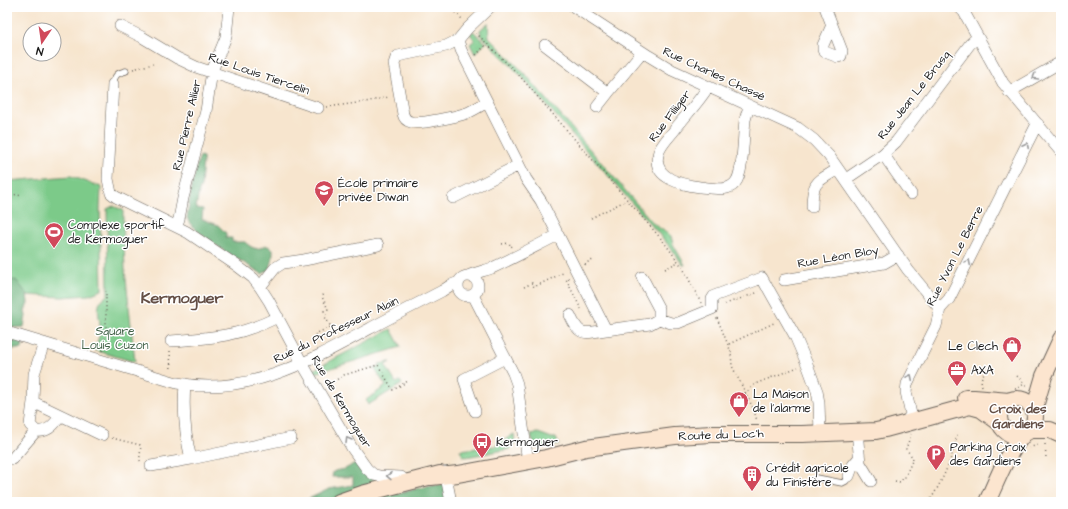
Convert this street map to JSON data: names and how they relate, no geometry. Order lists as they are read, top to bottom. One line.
{"streets":{"main road":["Route du Loc'h"],"street":["Rue Louis Tiercelin","Rue Charles Chassé","Rue Jean Le Brusq","Rue Filiiger","Rue Pierre Allier","Rue Yvon Le Berre","Rue Léon Bloy","Rue du Professeur Alain","Rue de Kermoguer"]},"crossings":[["Rue Louis Tiercelin","Rue Pierre Allier"],["Rue Charles Chassé","Rue Jean Le Brusq"],["Rue Charles Chassé","Rue Filiiger"],["Rue Charles Chassé","Rue Léon Bloy"],["Rue Pierre Allier","Rue de Kermoguer"],["Rue Yvon Le Berre","Route du Loc'h"],["Rue du Professeur Alain","Rue de Kermoguer"],["Rue de Kermoguer","Route du Loc'h"]],"one_way":["Rue Yvon Le Berre"],"districts":["Kermoguer","Croix des Gardiens"],"parks":["Square Louis Cuzon"],"places":{"school or university":["École primaire privée Diwan"],"sports":["Complexe sportif de Kermoguer"],"shop":["Le Clech","La Maison de l'alarme"],"office":["AXA"],"bus stop":["Kermoguer"],"parking":["Parking Croix des Gardiens"],"building":["Crédit agricole du Finistère"]},"north":"bottom"}
